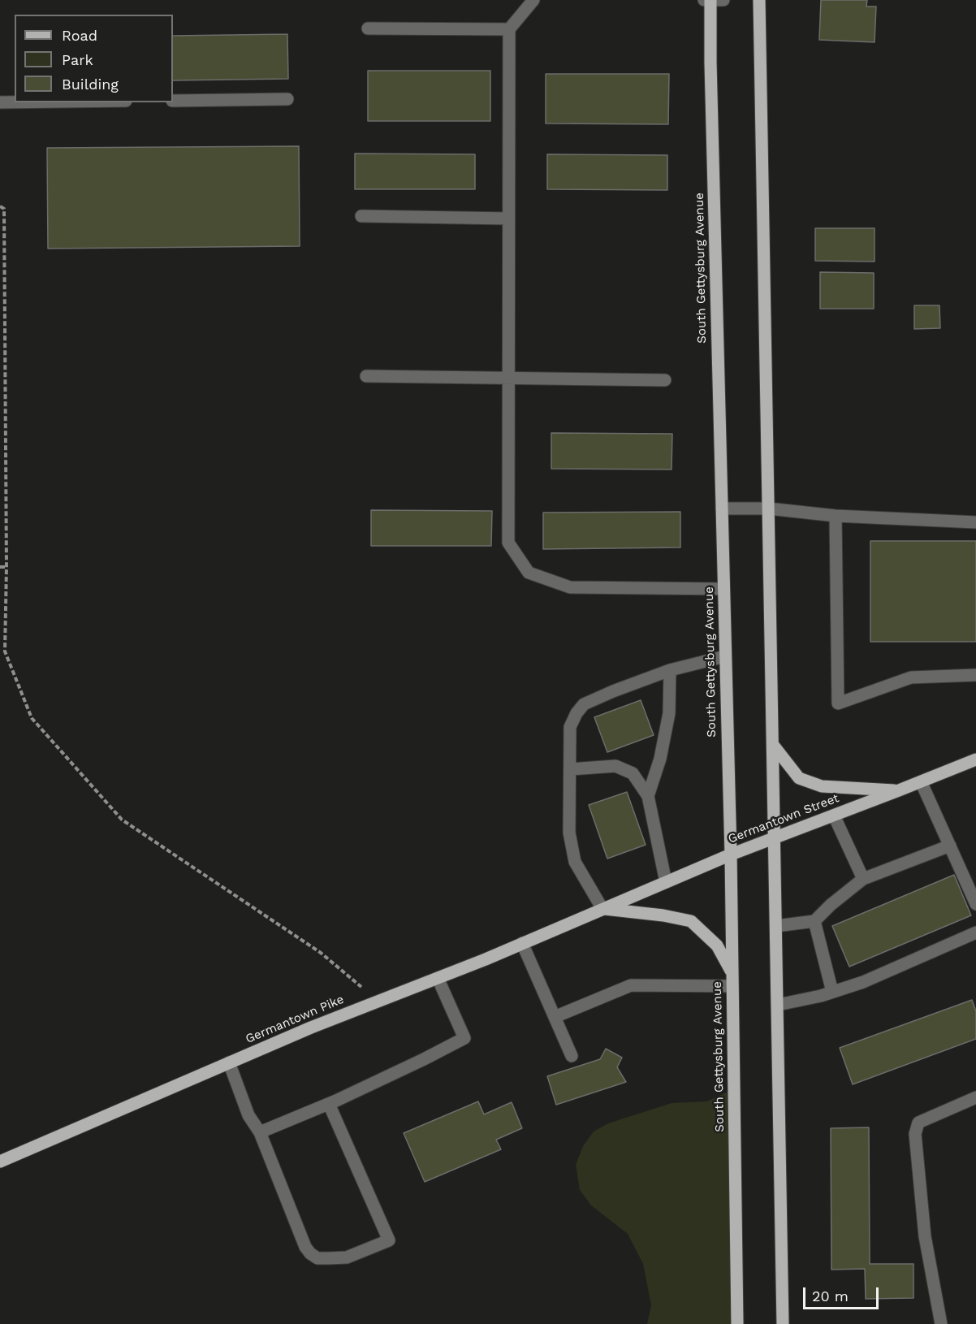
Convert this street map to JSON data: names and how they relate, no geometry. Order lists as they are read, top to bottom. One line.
{"streets":{"main road":["South Gettysburg Avenue","Germantown Street","Germantown Pike"]},"crossings":[["South Gettysburg Avenue","Germantown Street"],["Germantown Street","Germantown Pike"]],"legend":["Road","Park","Building"],"scale_bar":"20 m"}
